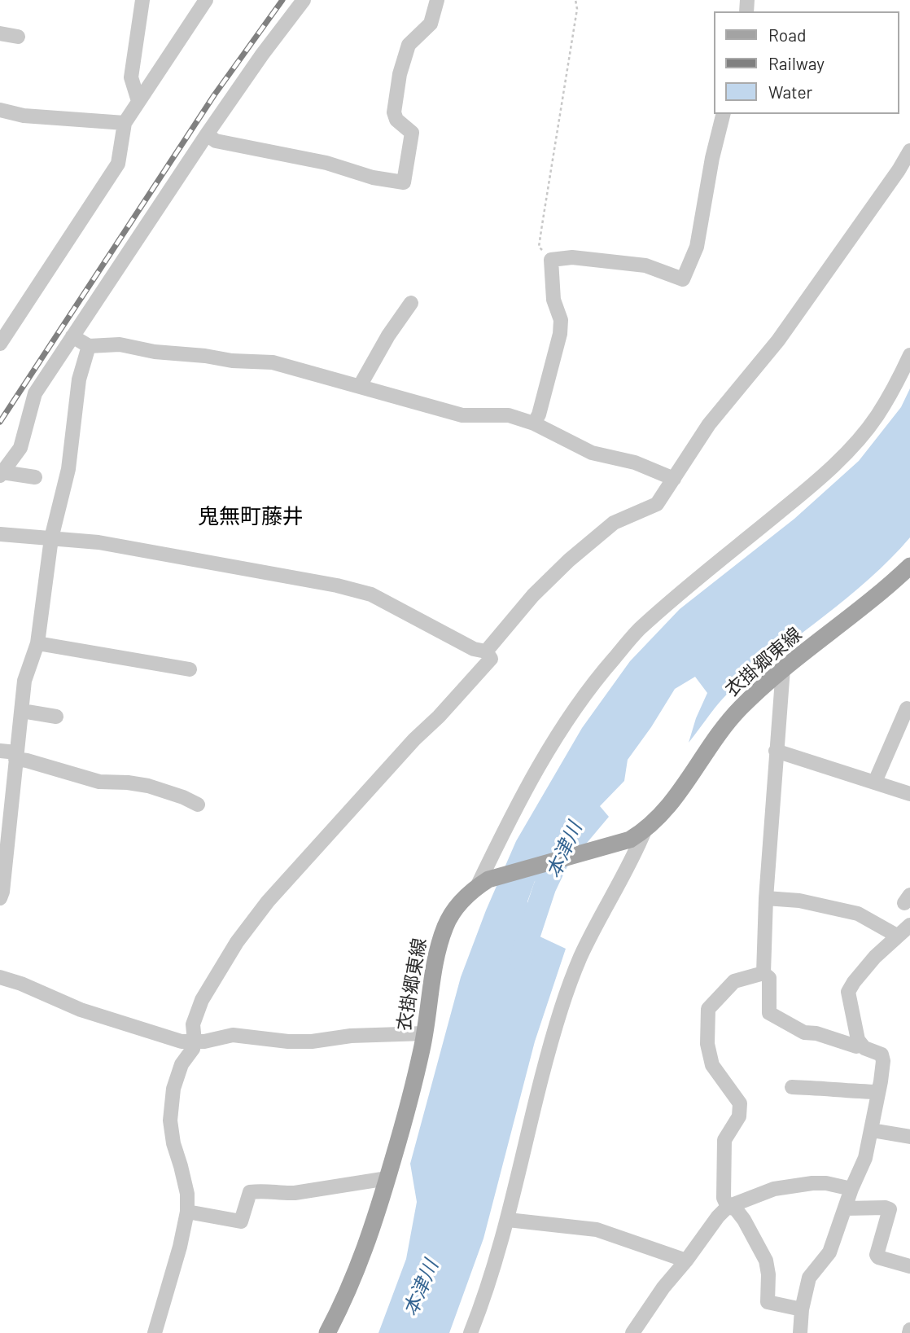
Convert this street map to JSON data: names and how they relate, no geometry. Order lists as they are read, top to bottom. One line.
{"streets":{"main road":["衣掛郷東線"]},"districts":["鬼無町藤井"],"water":["本津川"],"legend":["Road","Railway","Water"]}
